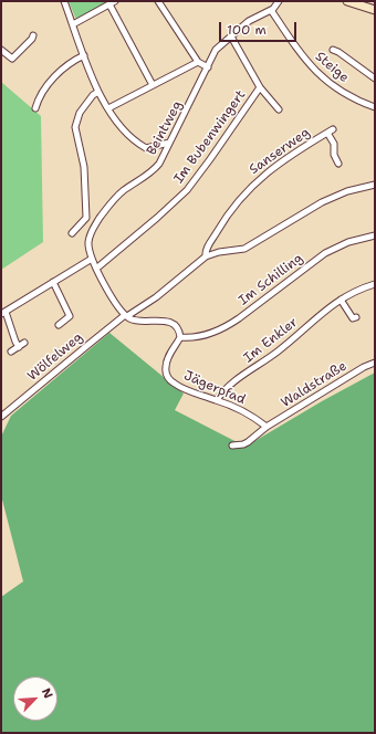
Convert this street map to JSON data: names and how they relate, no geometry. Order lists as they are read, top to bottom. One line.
{"streets":{"street":["Steige","Beintweg","Im Bubenwingert","Sanserweg","Im Schilling","Im Enkler","Wölfelweg","Waldstraße","Jägerpfad"]},"crossings":[["Steige","Beintweg"],["Beintweg","Im Bubenwingert"],["Beintweg","Wölfelweg"],["Sanserweg","Wölfelweg"],["Im Schilling","Jägerpfad"],["Im Enkler","Jägerpfad"],["Waldstraße","Jägerpfad"]],"scale_bar":"100 m","north":"top right"}
